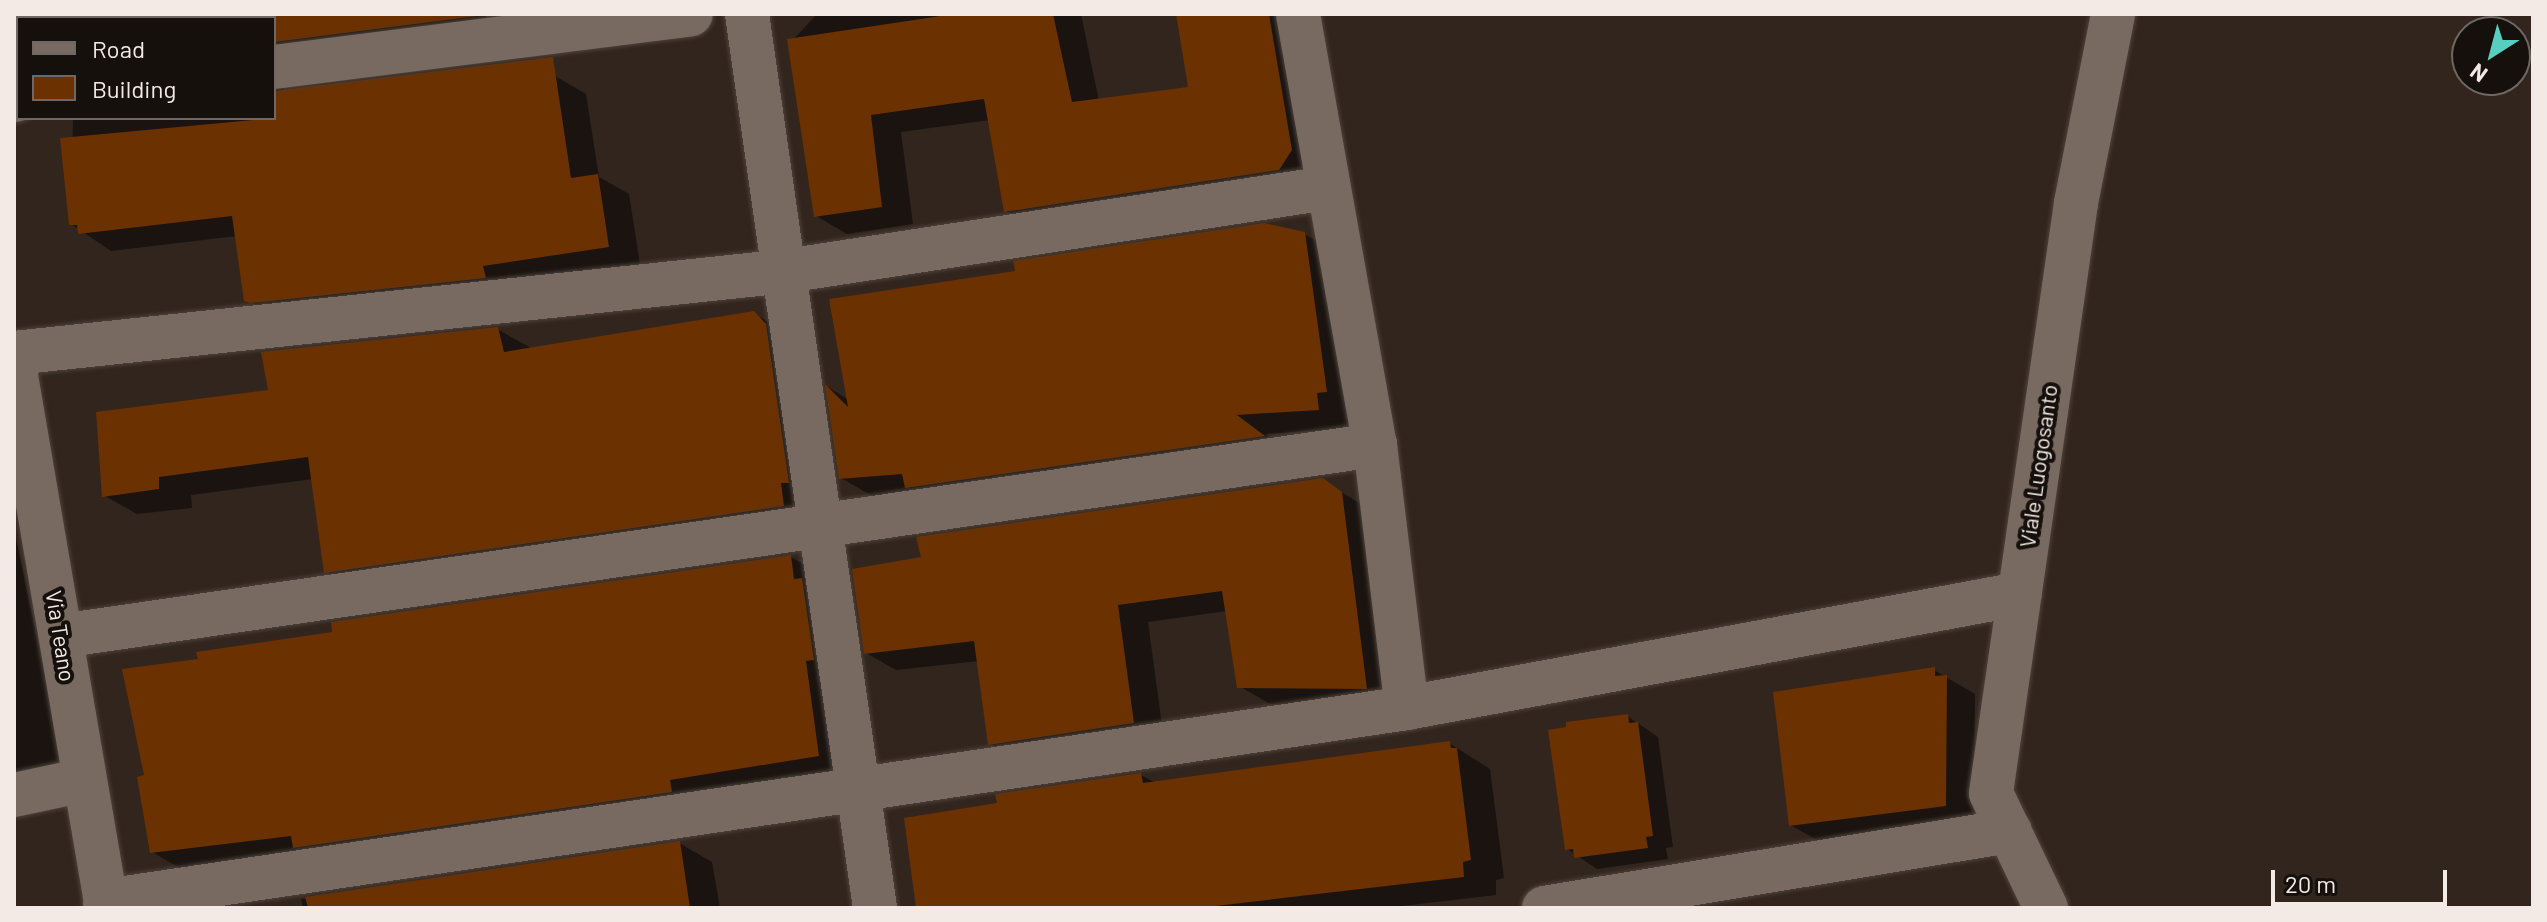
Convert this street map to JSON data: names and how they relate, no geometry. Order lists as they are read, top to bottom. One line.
{"streets":{"street":["Viale Luogosanto","Via Teano"]},"legend":["Road","Building"],"scale_bar":"20 m","north":"bottom left"}
